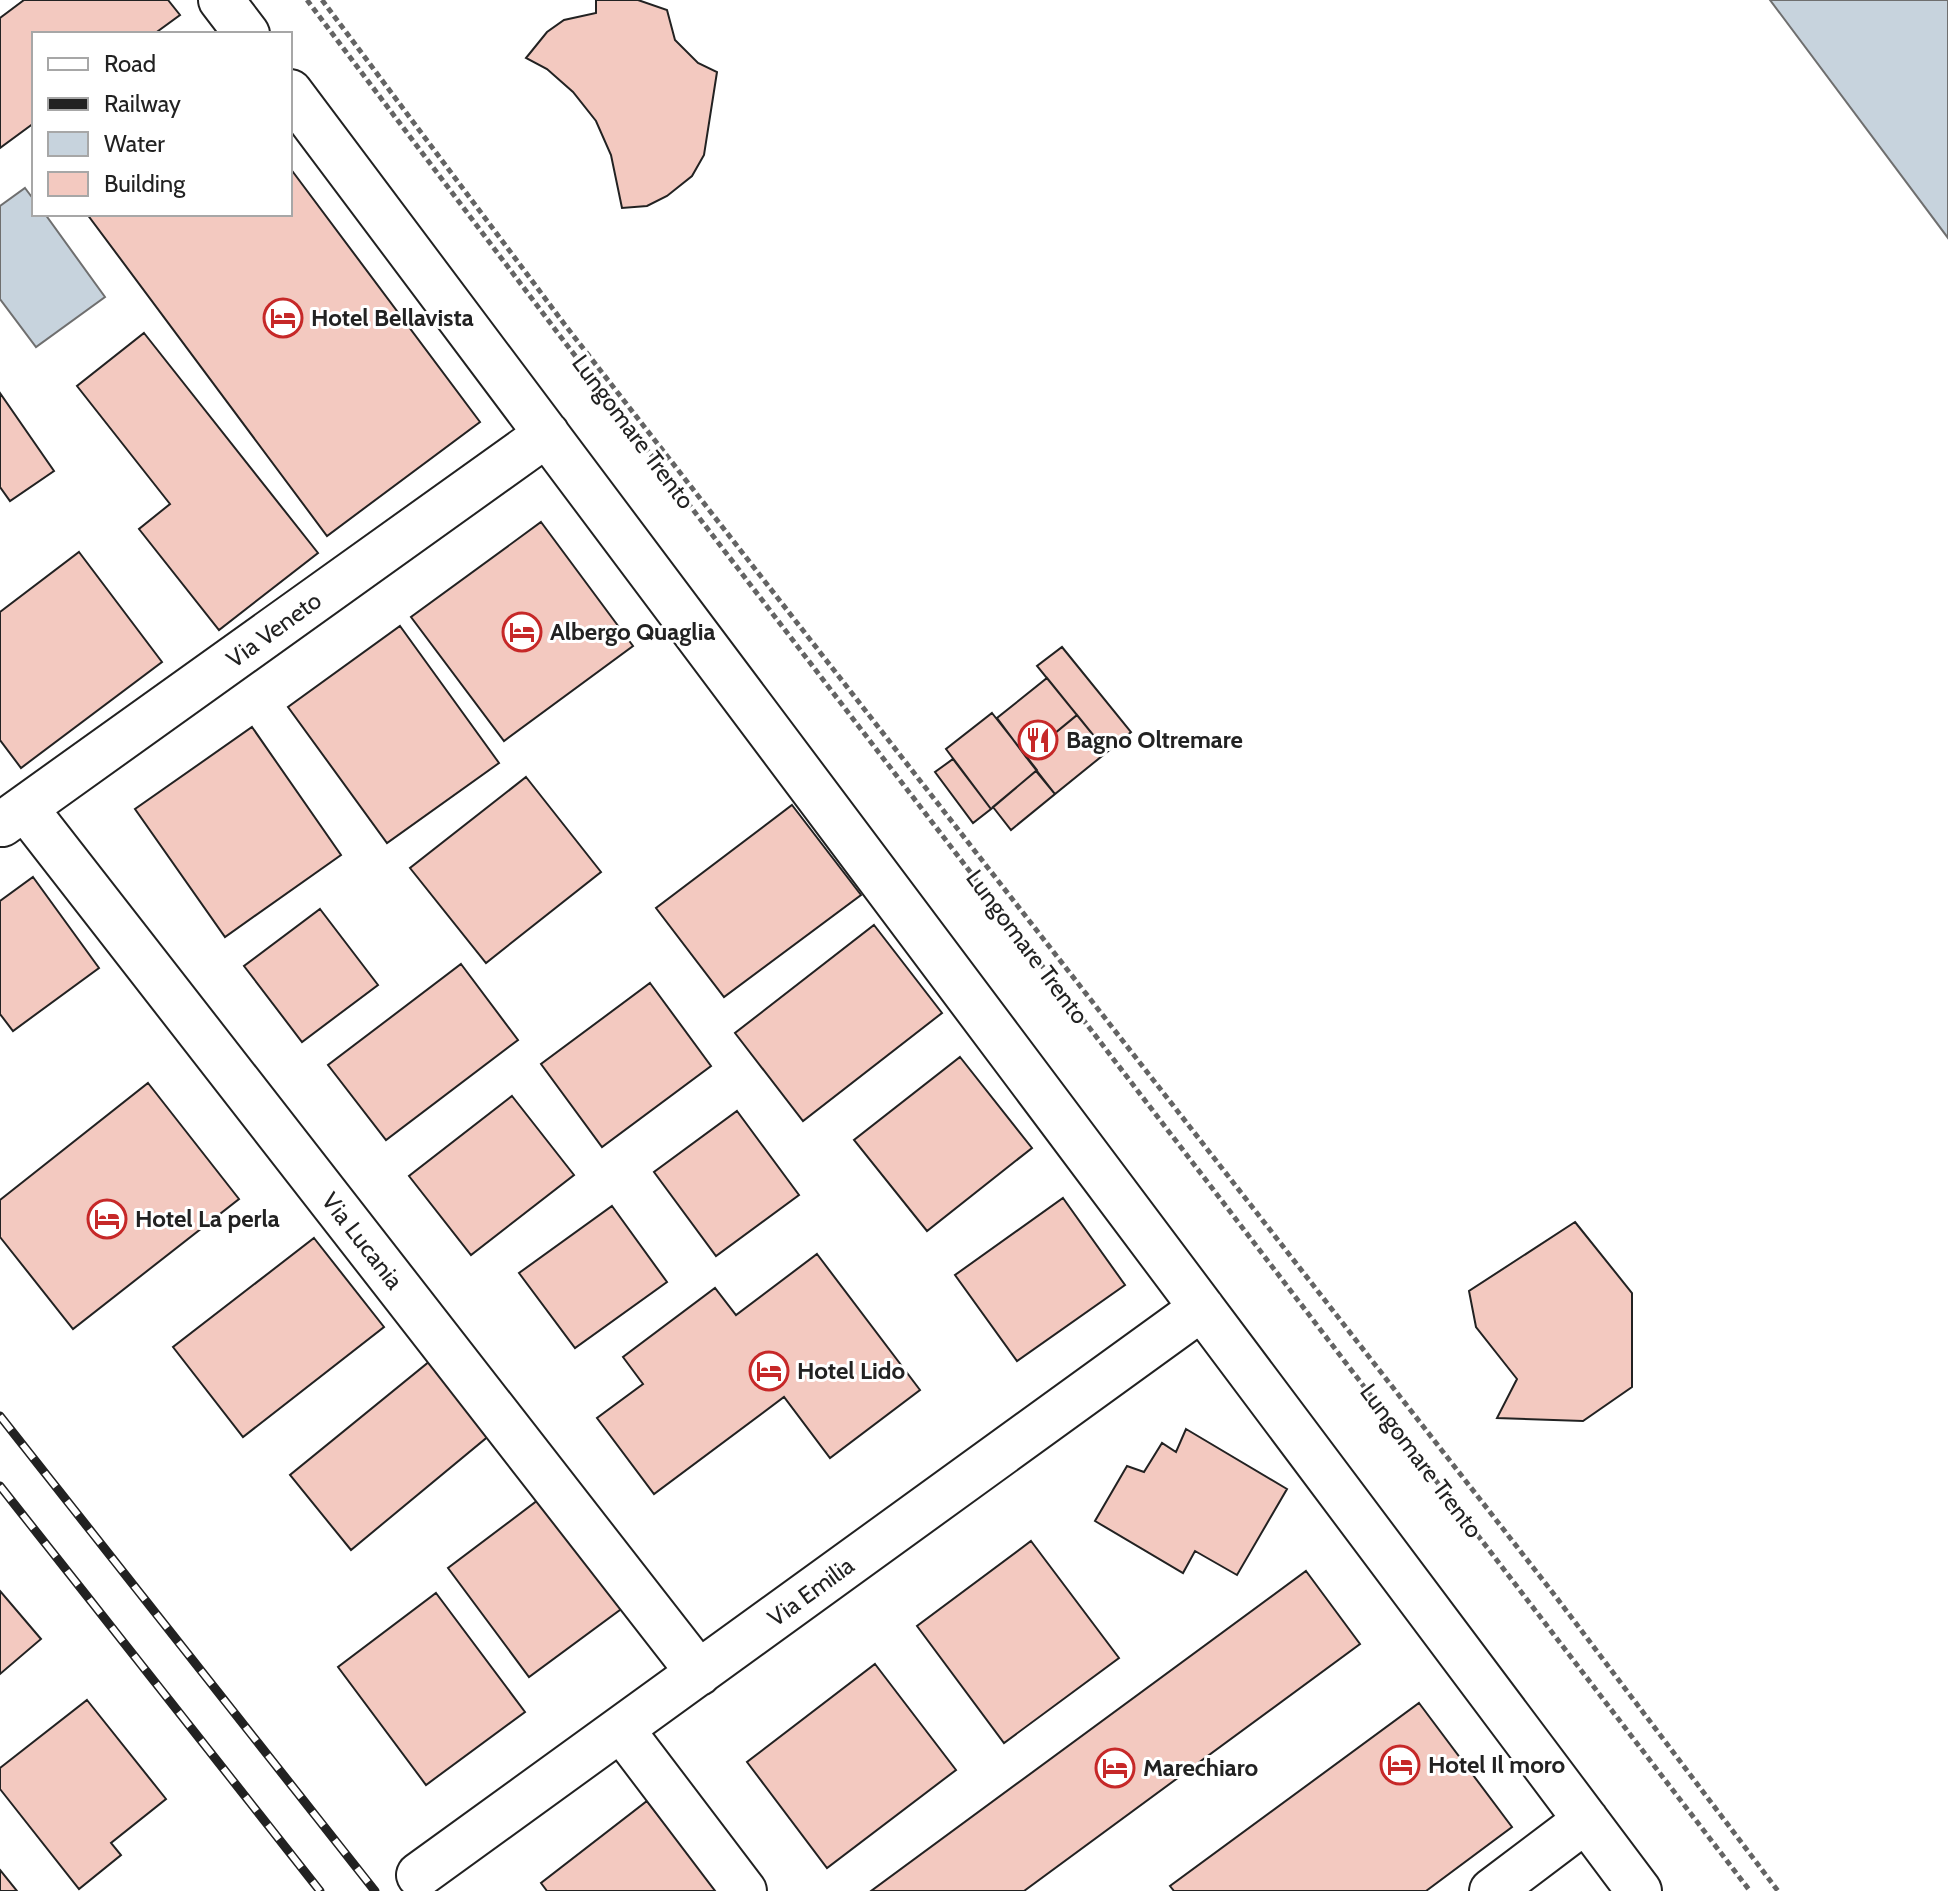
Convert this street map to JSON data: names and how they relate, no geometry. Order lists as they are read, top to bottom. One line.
{"streets":{"street":["Via Veneto","Via Lucania","Via Emilia"],"path":["Lungomare Trento"]},"crossings":[["Via Veneto","Via Lucania"],["Via Lucania","Via Emilia"]],"places":{"hotel":["Hotel Bellavista","Albergo Quaglia","Hotel La perla","Hotel Lido","Hotel Il moro","Marechiaro"],"restaurant":["Bagno Oltremare"]},"legend":["Road","Railway","Water","Building"]}
